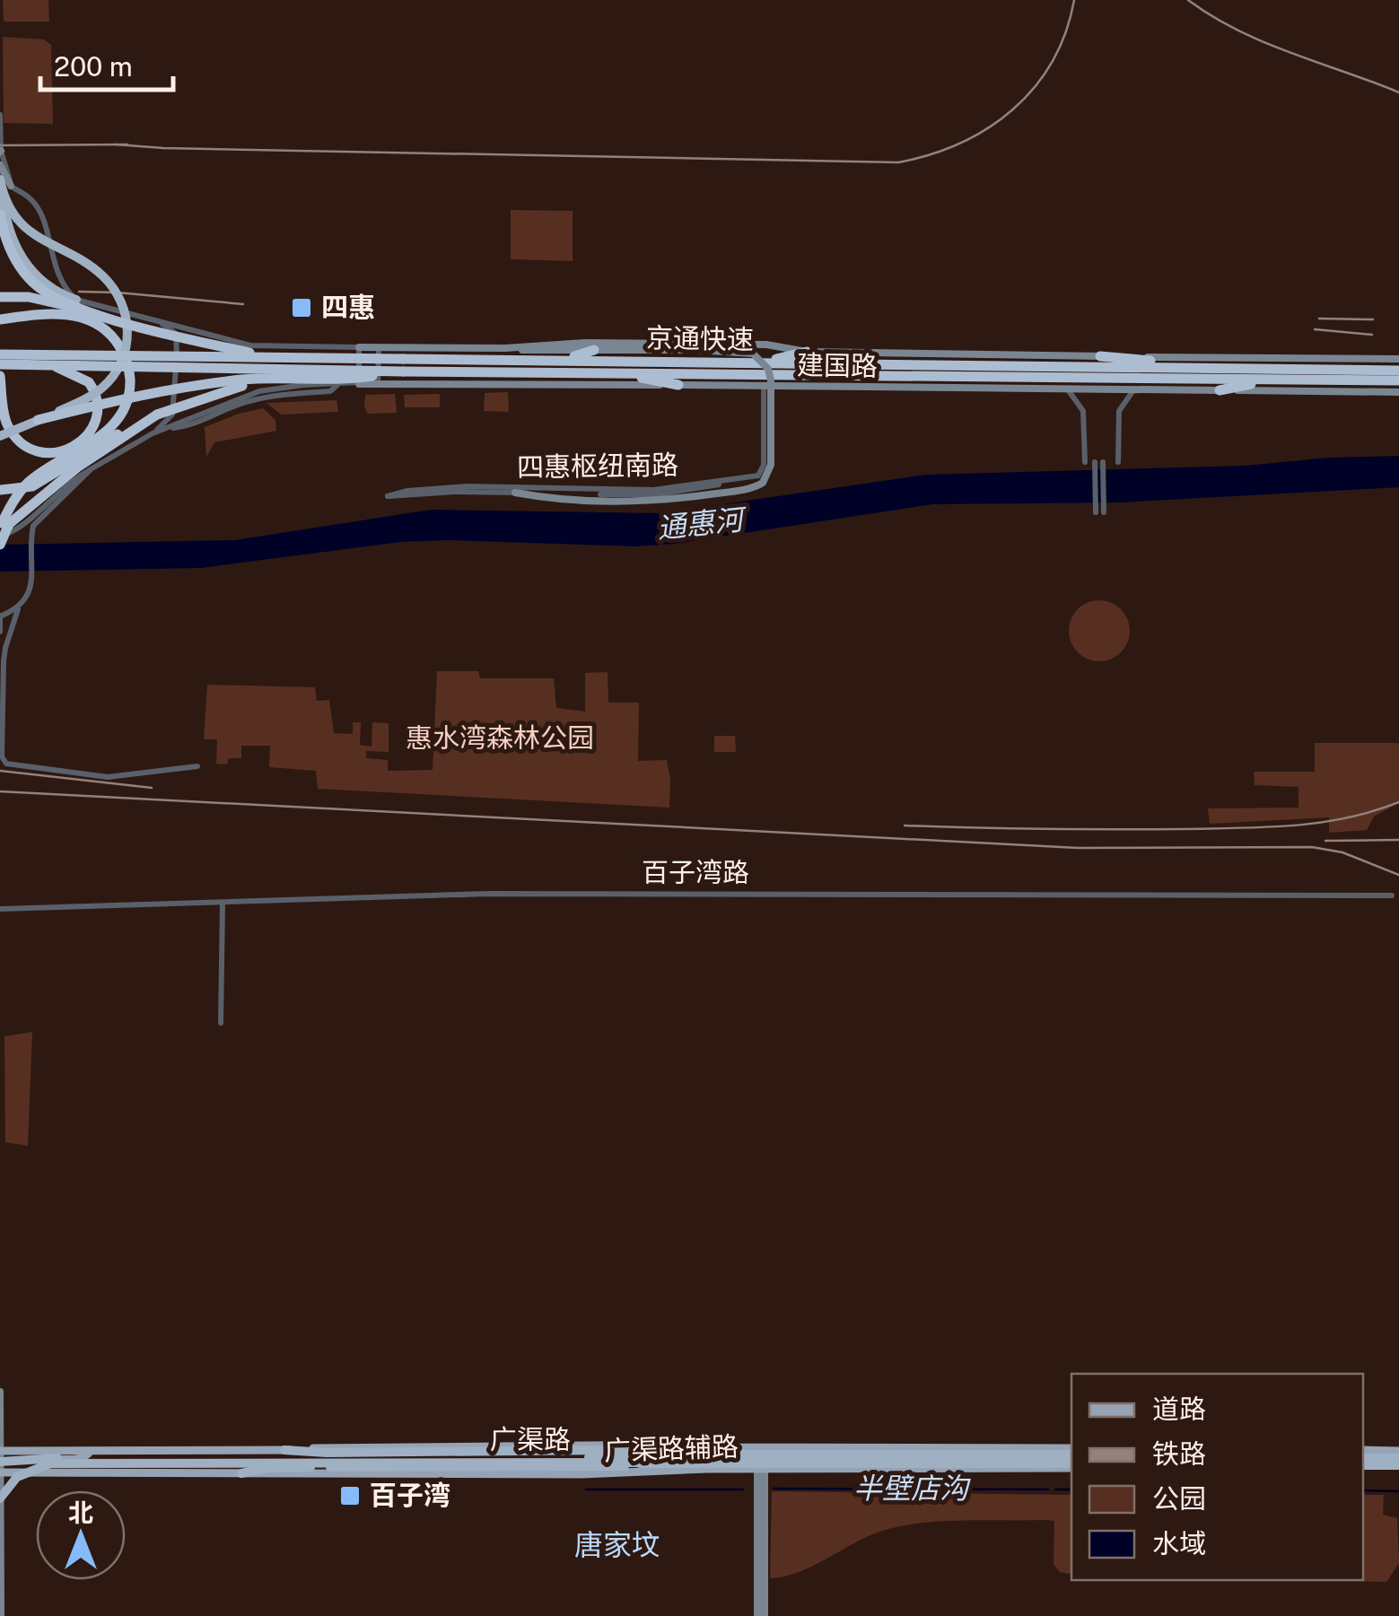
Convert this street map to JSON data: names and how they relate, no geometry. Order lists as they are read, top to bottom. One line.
{"streets":{"highway":["京通快速","广渠路"],"main road":["建国路","广渠路辅路"],"street":["四惠枢纽南路","百子湾路"]},"districts":["唐家坟"],"water":["通惠河","半壁店沟"],"parks":["惠水湾森林公园"],"places":{"transit":["四惠","百子湾"]},"legend":["道路","铁路","公园","水域"],"scale_bar":"200 m","north":"top"}
